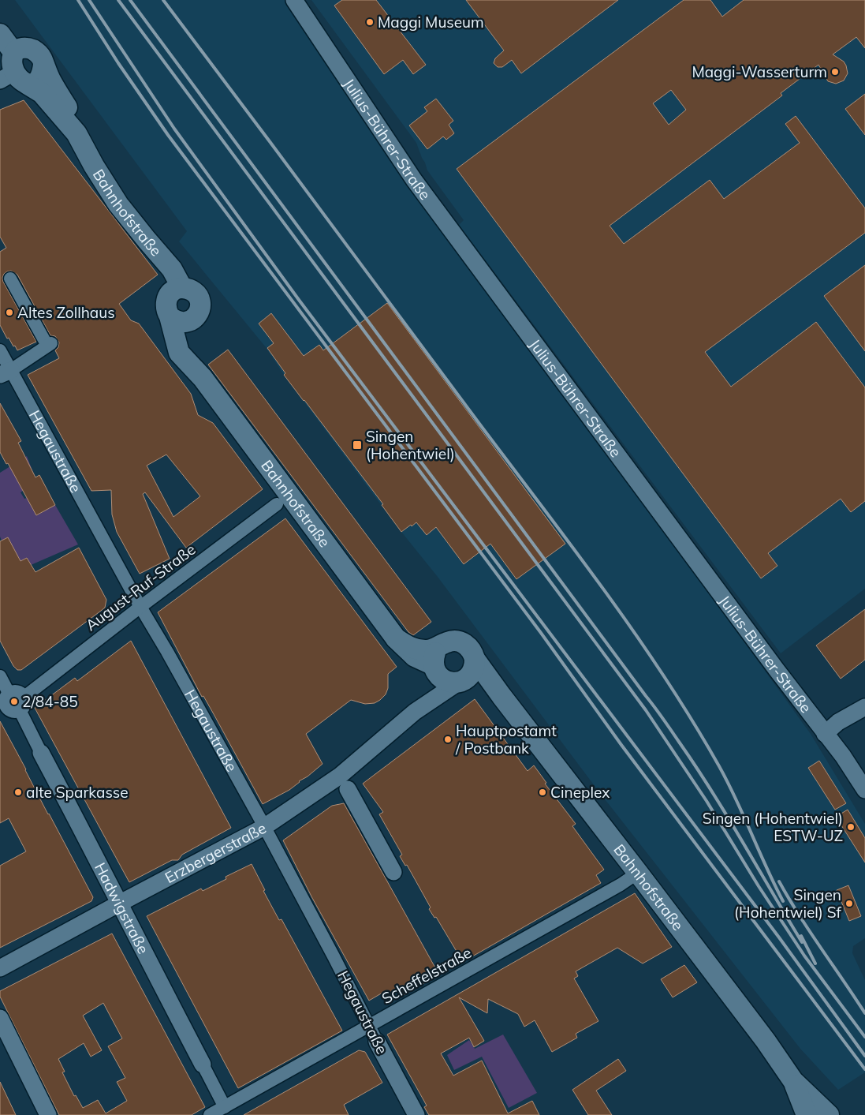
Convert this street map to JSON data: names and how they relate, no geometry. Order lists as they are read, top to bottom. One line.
{"streets":{"street":["Julius-Bührer-Straße","Bahnhofstraße","Hegaustraße","August-Ruf-Straße","Erzbergerstraße","Hadwigstraße","Scheffelstraße"]},"crossings":[["Bahnhofstraße","Erzbergerstraße"],["Bahnhofstraße","Scheffelstraße"],["Hegaustraße","August-Ruf-Straße"],["Hegaustraße","Erzbergerstraße"],["Hegaustraße","Scheffelstraße"],["August-Ruf-Straße","Hadwigstraße"],["Erzbergerstraße","Hadwigstraße"],["Hadwigstraße","Scheffelstraße"]],"places":{"other":["Maggi Museum","Maggi-Wasserturm","Altes Zollhaus","2/84-85","Hauptpostamt / Postbank","alte Sparkasse","Cineplex","Singen (Hohentwiel) ESTW-UZ","Singen (Hohentwiel) Sf"],"transit":["Singen (Hohentwiel)"]}}
